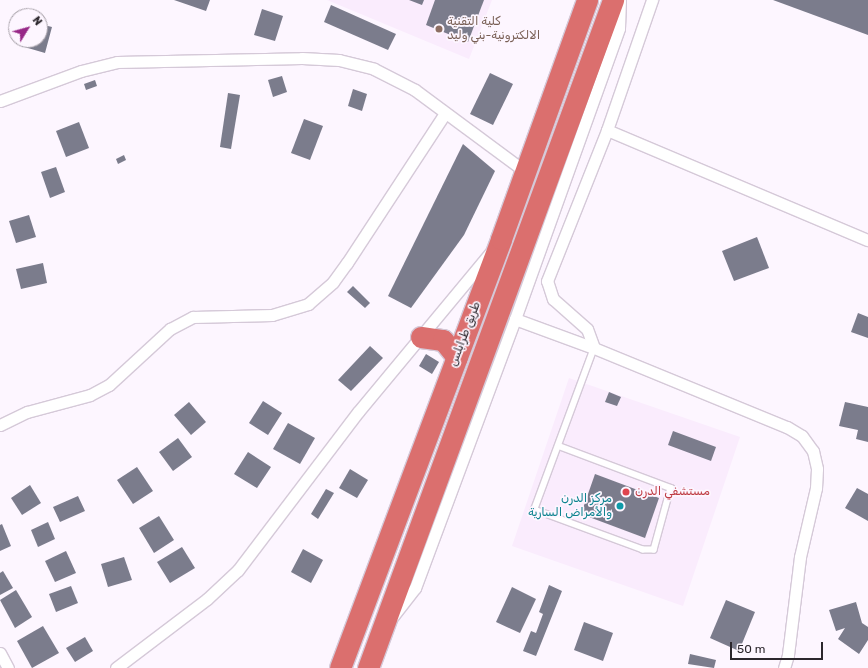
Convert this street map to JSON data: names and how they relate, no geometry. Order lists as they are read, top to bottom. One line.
{"streets":{"highway":["طريق طرابلس"]},"places":["كلية التقنية الالكترونية-بني وليد","مستشفي الدرن","مركز الدرن والأمراض السارية"],"scale_bar":"50 m","north":"top right"}
